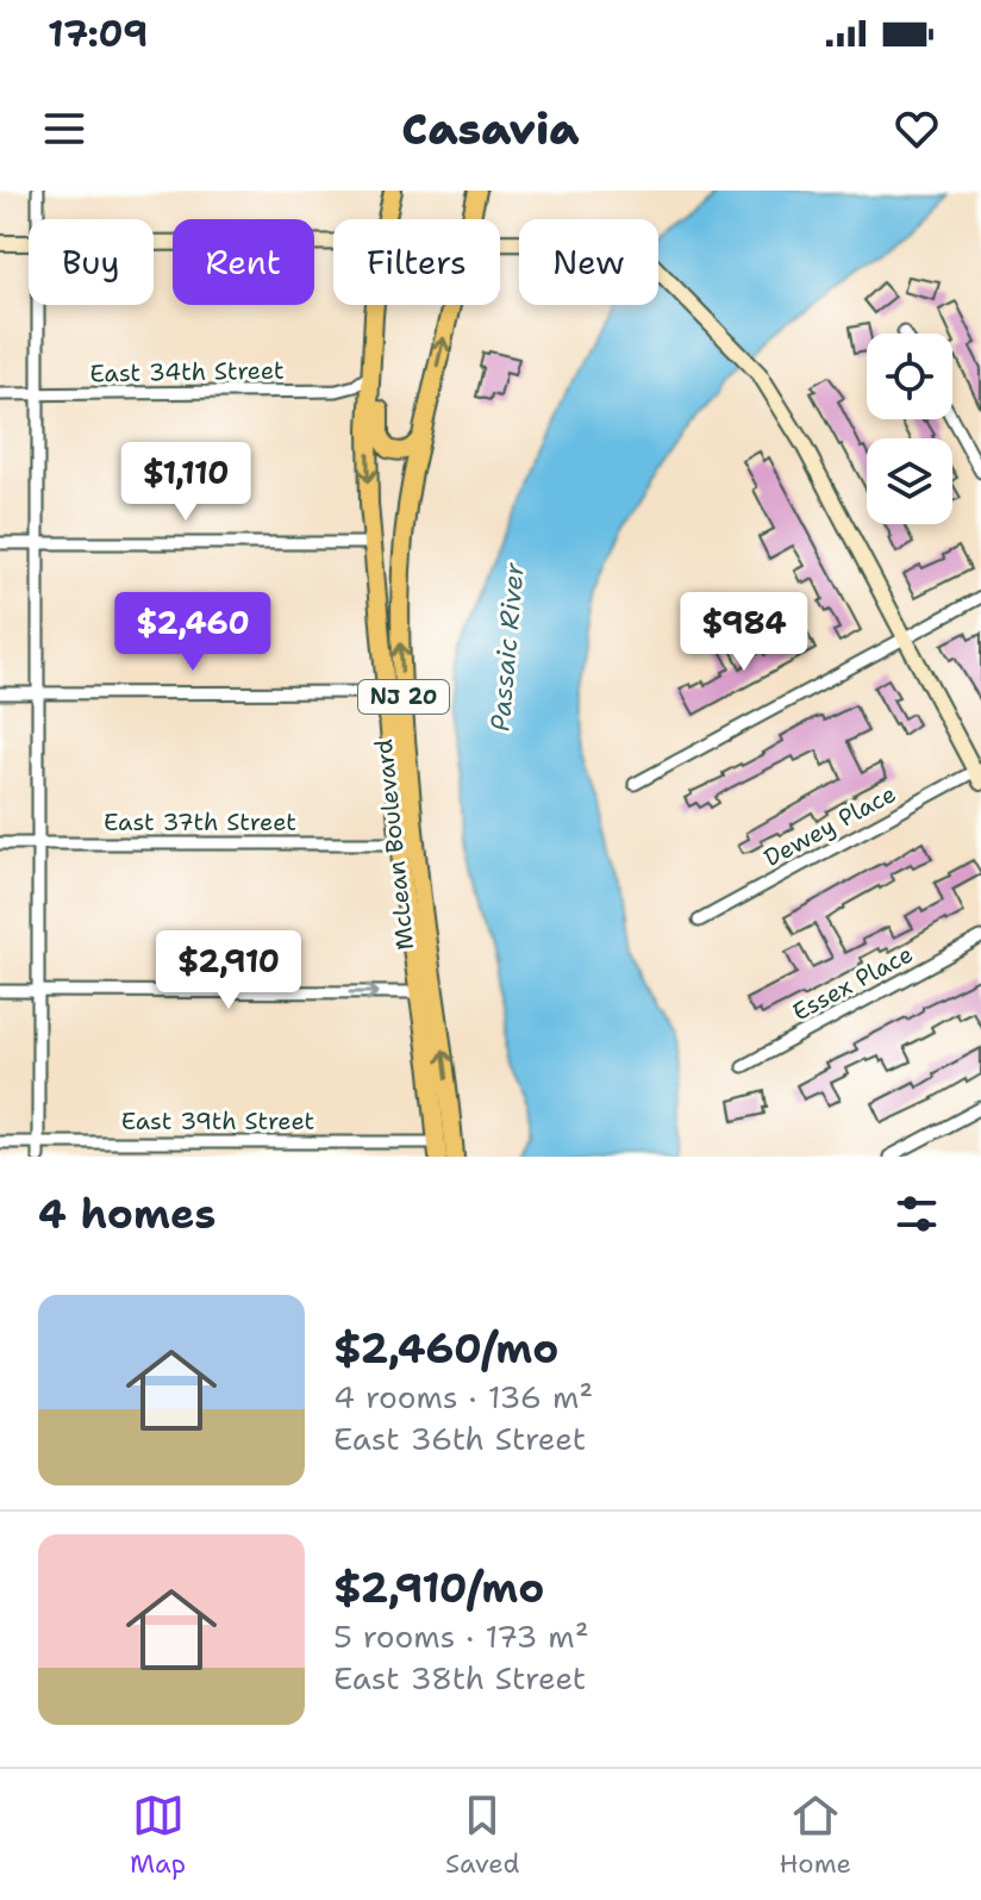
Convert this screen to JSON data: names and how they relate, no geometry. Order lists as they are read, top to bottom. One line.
{"streets":{"main road":["NJ 20","McLean Boulevard"],"street":["East 34th Street","East 37th Street","Dewey Place","Essex Place","East 39th Street"]},"crossings":[["East 34th Street","McLean Boulevard"],["East 37th Street","McLean Boulevard"],["McLean Boulevard","East 39th Street"]],"water":["Passaic River"],"page":{"status":"17:09","header":"Casavia","chip":["Buy","Rent","Filters","New"],"price":["$1,110","$2,460","$984","$2,910"],"heading":"4 homes","list":[{"name":"$2,460/mo","note":"4 rooms · 136 m² · East 36th Street"},{"name":"$2,910/mo","note":"5 rooms · 173 m² · East 38th Street"}],"tabs":["Map","Saved","Home"]}}
